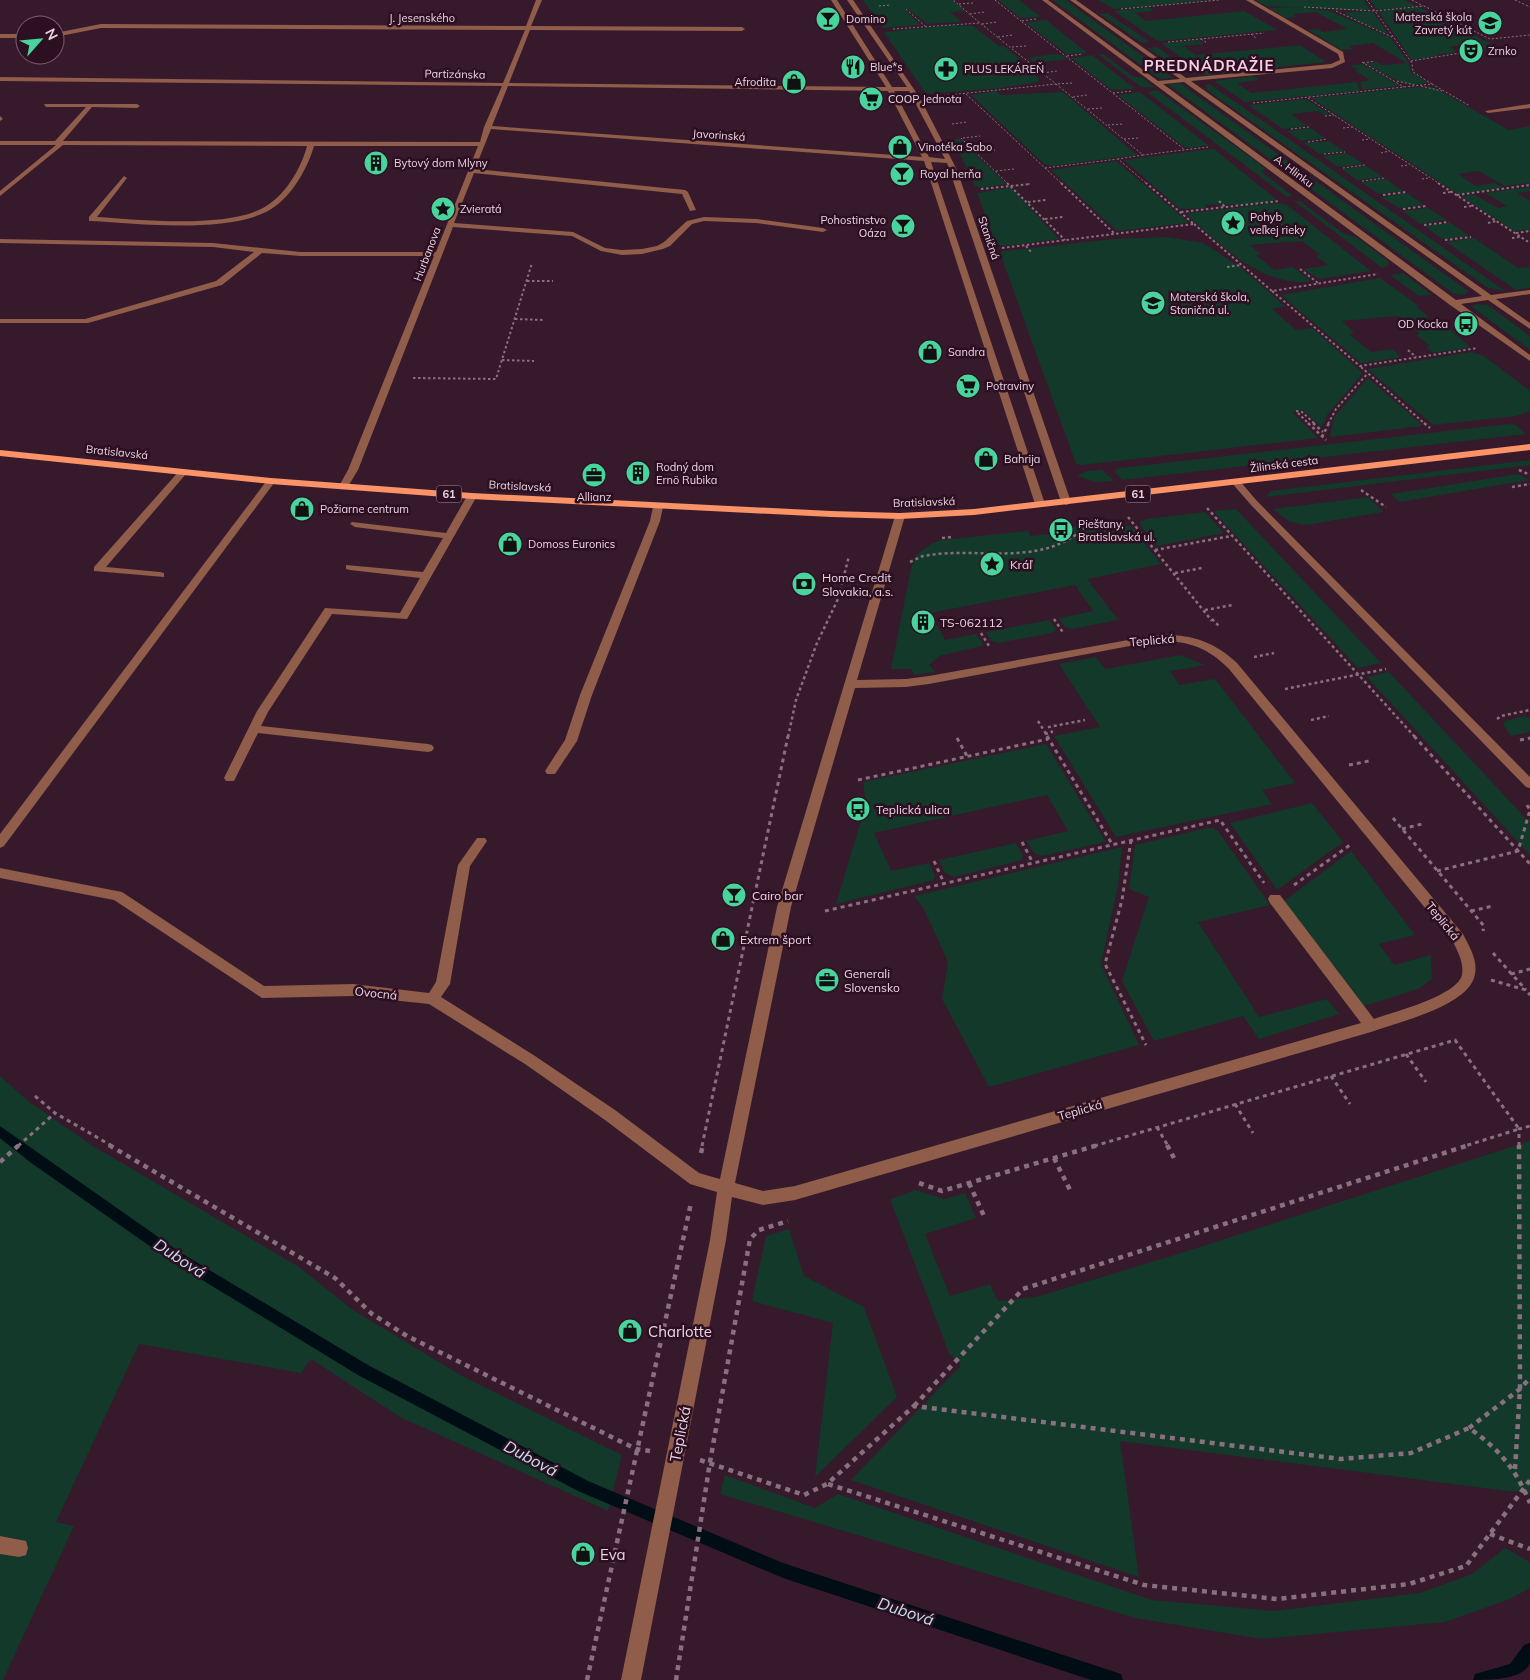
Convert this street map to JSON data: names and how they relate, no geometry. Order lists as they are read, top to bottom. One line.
{"streets":{"main road":["Bratislavská","Žilinská cesta","61"],"street":["J. Jesenského","Partizánska","Javorinská","A. Hlinku","Staničná","Hurbanova","Teplická","Ovocná"]},"crossings":[["J. Jesenského","Hurbanova"],["Partizánska","Staničná"],["Partizánska","Hurbanova"],["Javorinská","Staničná"],["Javorinská","Hurbanova"],["Staničná","Žilinská cesta"],["Hurbanova","Bratislavská"],["Bratislavská","Žilinská cesta"],["Bratislavská","Teplická"],["Teplická","Ovocná"]],"districts":["PREDNÁDRAŽIE"],"water":["Dubová"],"places":{"bar":["Domino","Royal herňa","Pohostinstvo Oáza","Cairo bar"],"school or university":["Materská škola Zavretý kút","Materská škola, Staničná ul."],"theatre":["Zrnko"],"restaurant":["Blue*s"],"pharmacy":["PLUS LEKÁREŇ"],"shop":["Afrodita","Vinotéka Sabo","Sandra","Bahrija","Požiarne centrum","Domoss Euronics","Extrem šport","Charlotte","Eva"],"supermarket":["COOP Jednota","Potraviny"],"building":["Bytový dom Mlyny","Rodný dom Ernö Rubika","TS-062112"],"place":["Zvieratá","Pohyb veľkej rieky","Kráľ"],"bus stop":["OD Kocka","Piešťany, Bratislavská ul.","Teplická ulica"],"office":["Allianz","Generali Slovensko"],"bank":["Home Credit Slovakia, a.s."]},"north":"top right"}
